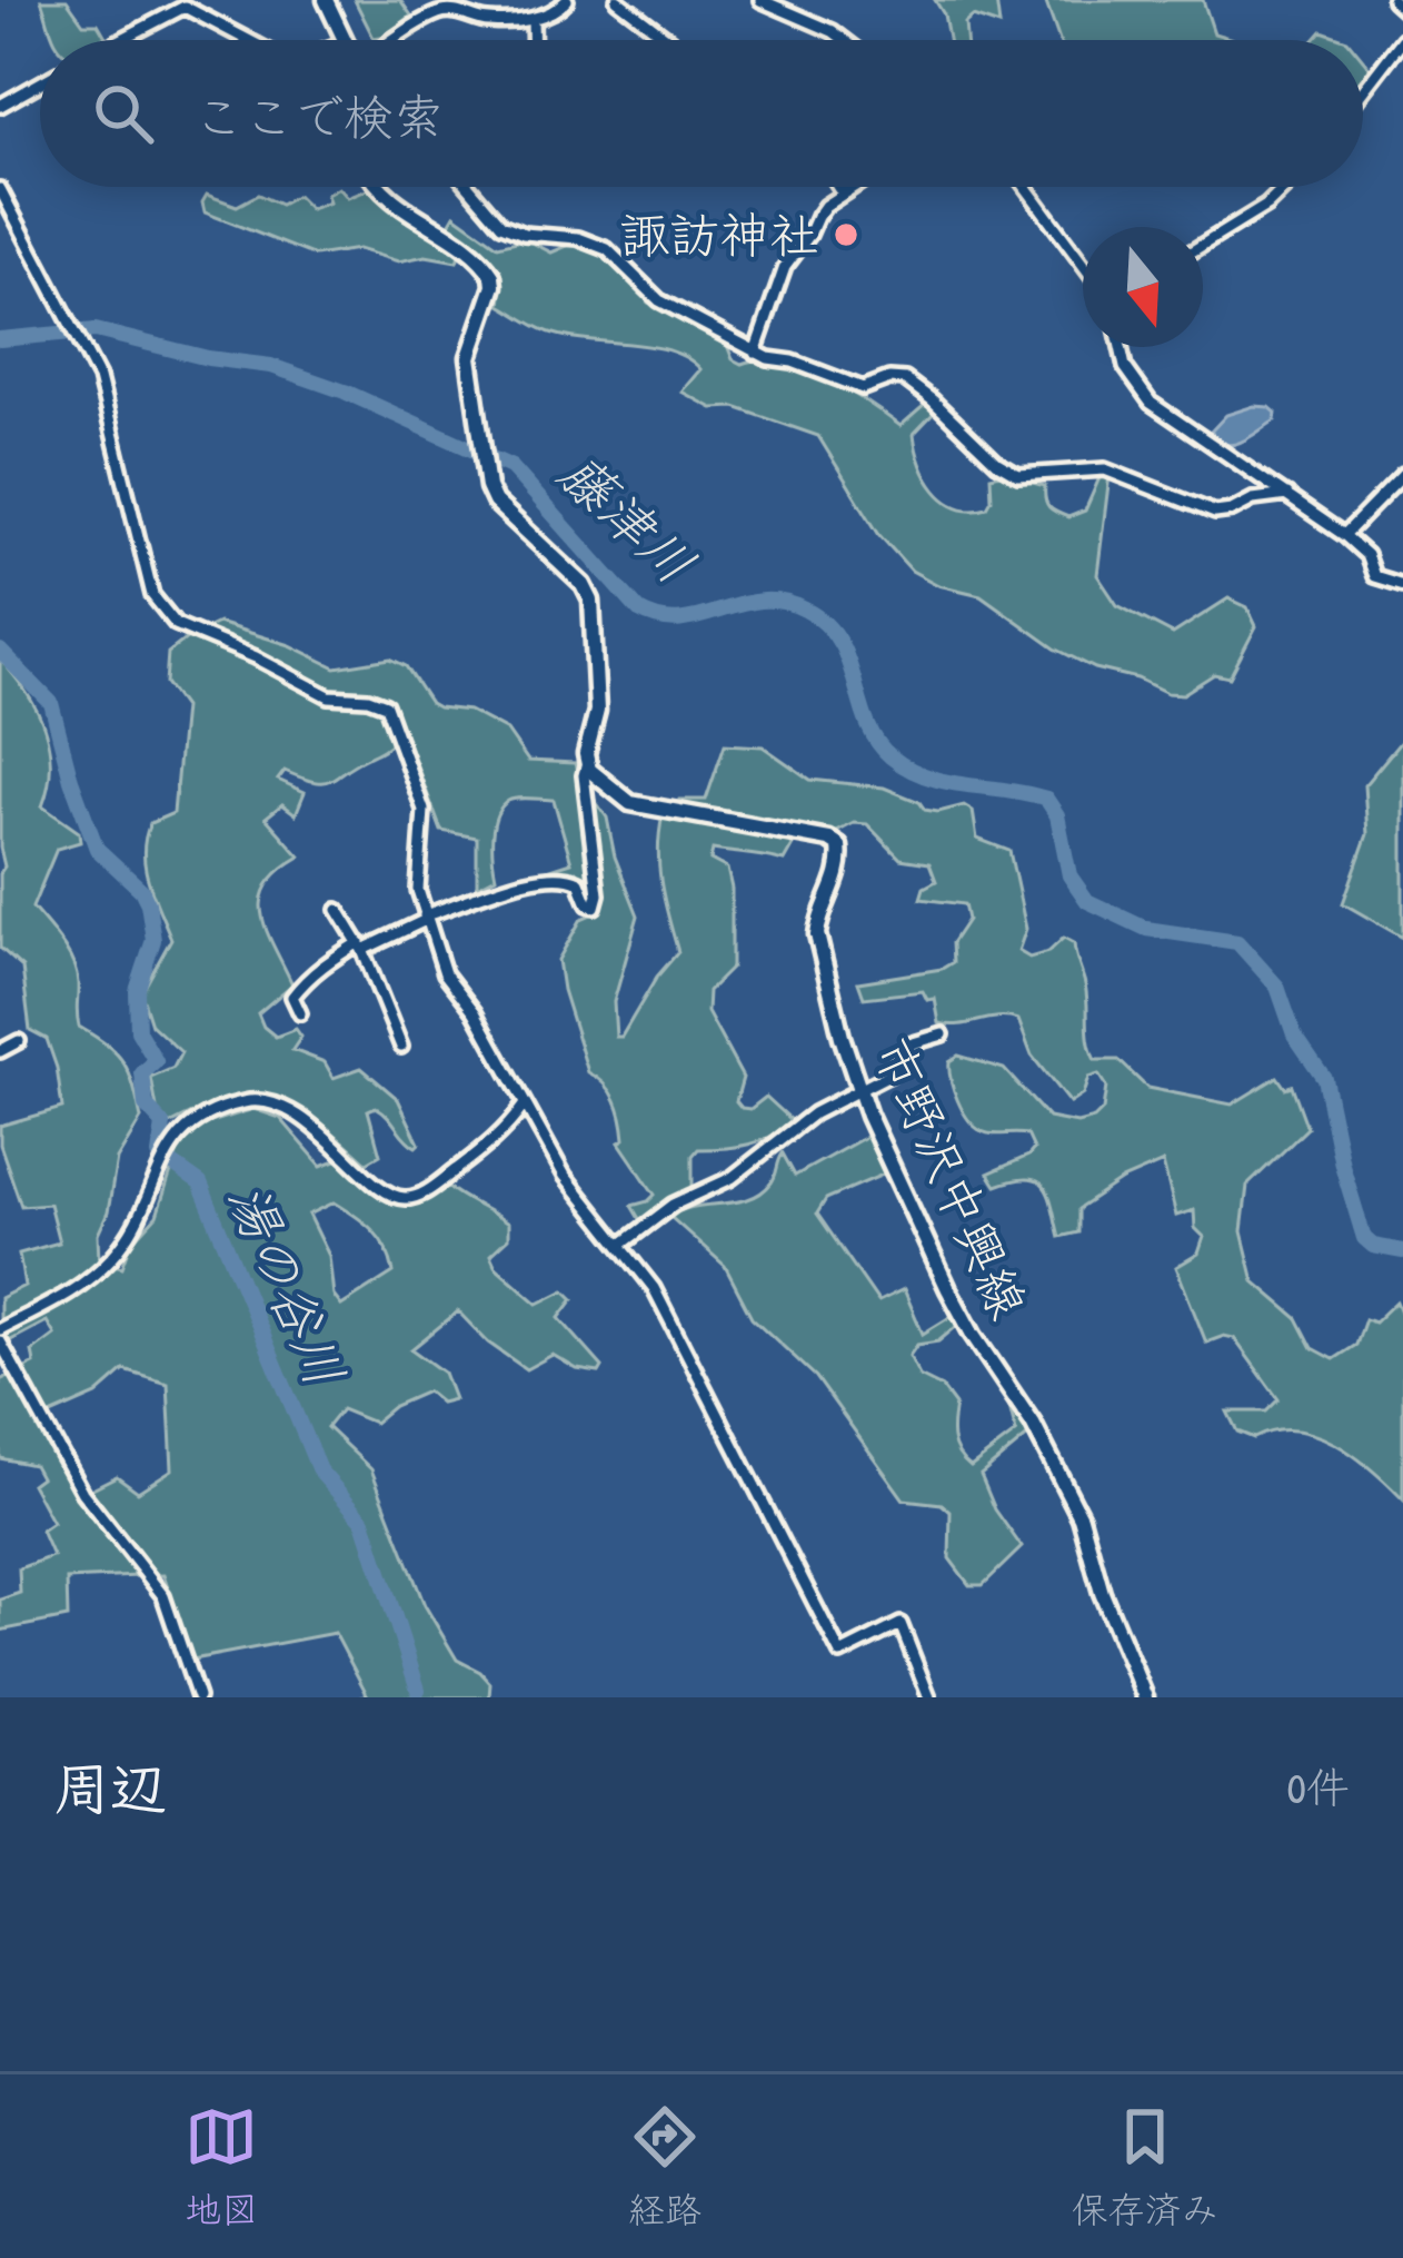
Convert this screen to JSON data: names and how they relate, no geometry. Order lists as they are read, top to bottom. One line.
{"streets":{"main road":["市野沢中興線"]},"water":["藤津川","湯の谷川"],"places":["諏訪神社"],"north":"bottom","page":{"search":"ここで検索","heading":["周辺","0件"],"nav":["地図","経路","保存済み"]}}
